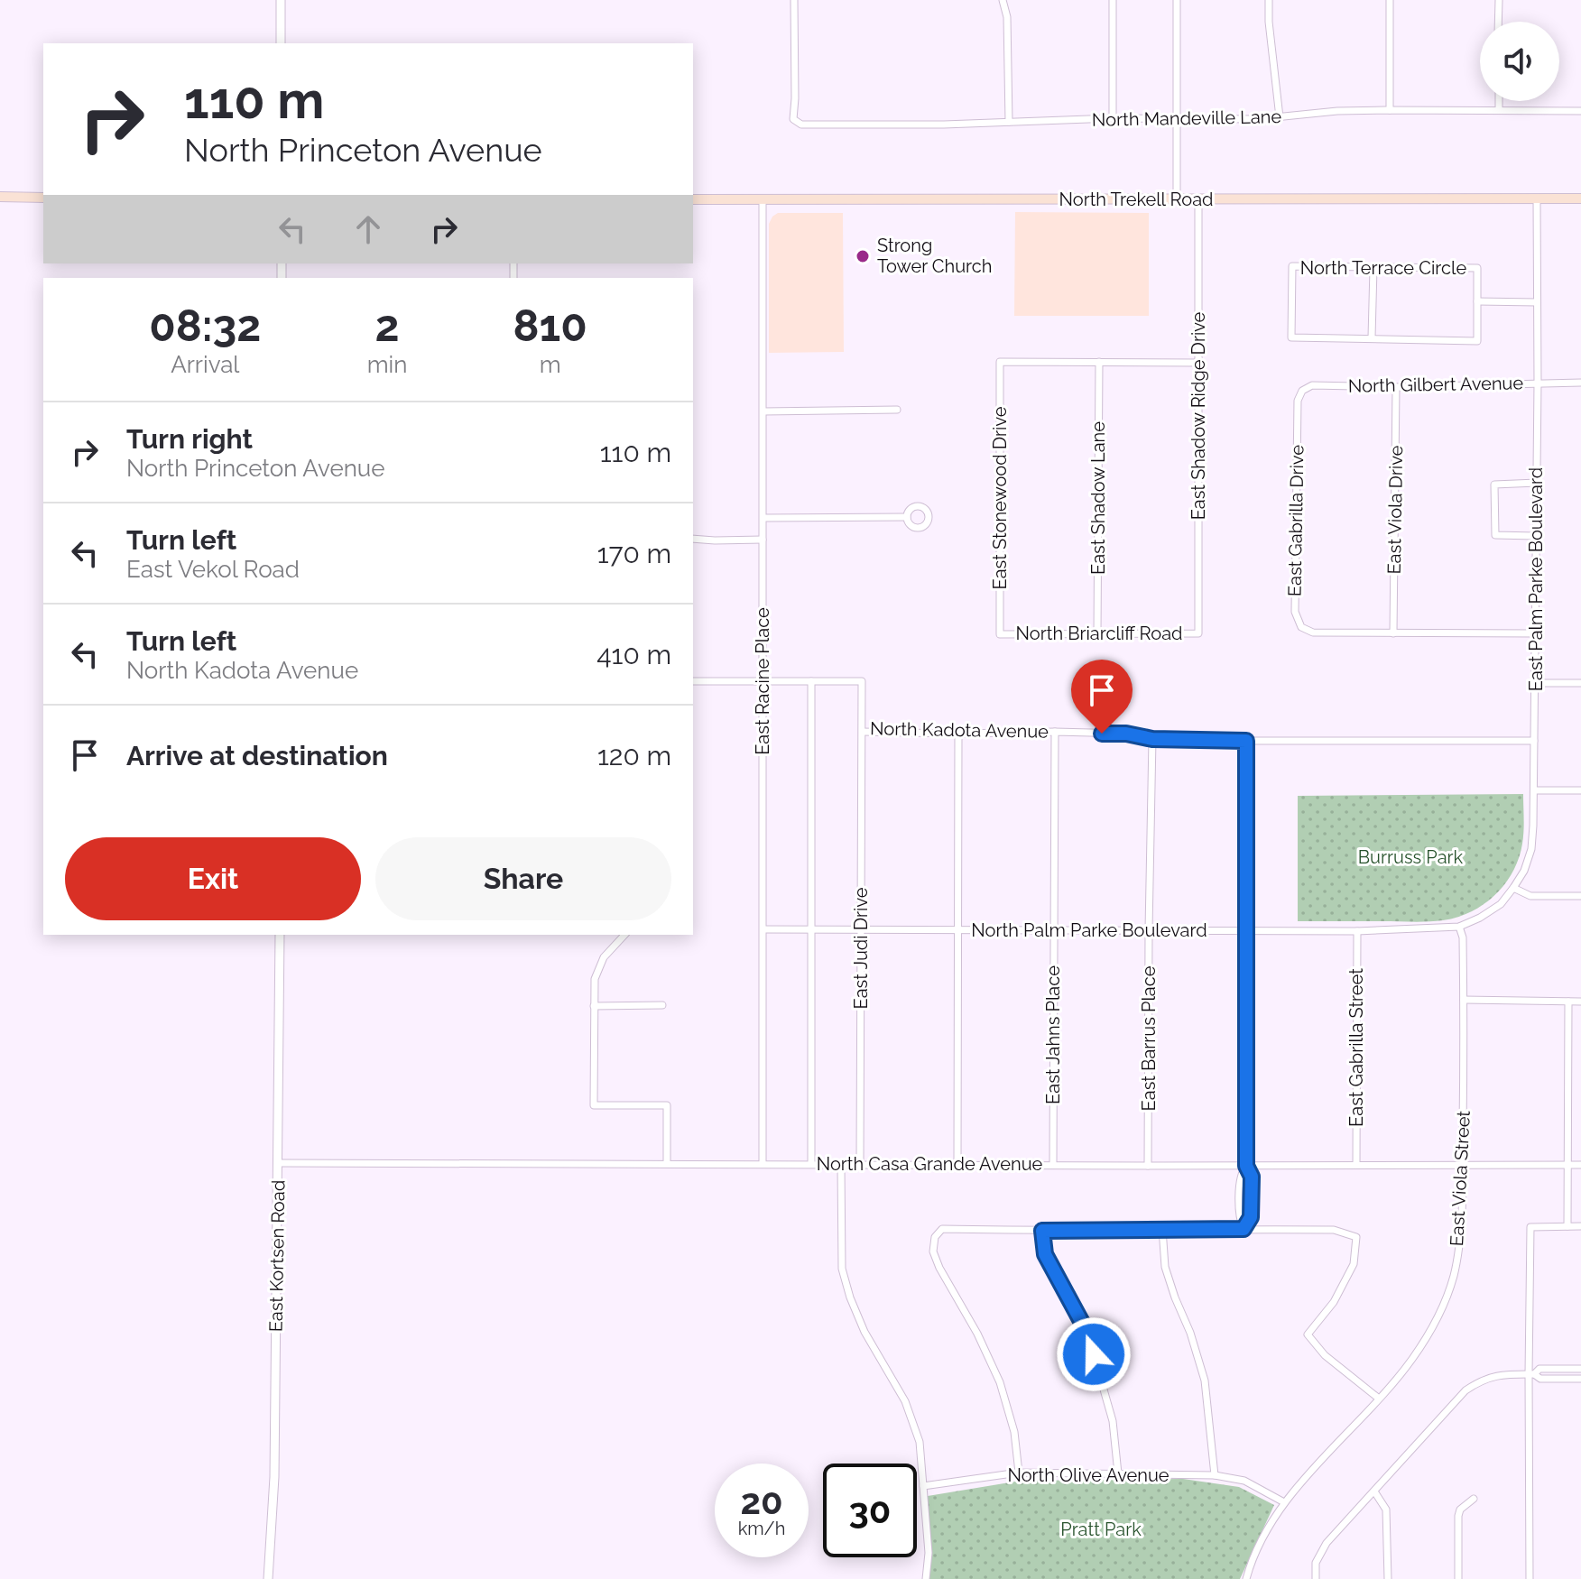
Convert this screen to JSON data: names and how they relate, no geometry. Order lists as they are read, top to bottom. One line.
{"streets":{"main road":["North Trekell Road"],"street":["North Mandeville Lane","North Terrace Circle","North Gilbert Avenue","East Shadow Ridge Drive","East Stonewood Drive","East Shadow Lane","East Viola Drive","East Gabrilla Drive","East Palm Parke Boulevard","North Briarcliff Road","East Racine Place","North Kadota Avenue","North Palm Parke Boulevard","East Judi Drive","East Jahns Place","East Barrus Place","East Gabrilla Street","North Casa Grande Avenue","East Viola Street","East Kortsen Road","North Olive Avenue"]},"crossings":[["North Trekell Road","East Shadow Ridge Drive"],["North Trekell Road","East Palm Parke Boulevard"],["North Trekell Road","East Racine Place"],["North Terrace Circle","East Palm Parke Boulevard"],["North Gilbert Avenue","East Viola Drive"],["North Gilbert Avenue","East Gabrilla Drive"],["North Gilbert Avenue","East Palm Parke Boulevard"],["East Shadow Ridge Drive","North Briarcliff Road"],["East Stonewood Drive","East Shadow Lane"],["East Stonewood Drive","North Briarcliff Road"],["East Shadow Lane","North Briarcliff Road"],["East Viola Drive","East Gabrilla Drive"],["East Palm Parke Boulevard","North Kadota Avenue"],["East Palm Parke Boulevard","North Palm Parke Boulevard"],["East Palm Parke Boulevard","East Viola Street"],["East Racine Place","North Kadota Avenue"],["East Racine Place","North Palm Parke Boulevard"],["East Racine Place","North Casa Grande Avenue"],["North Kadota Avenue","East Judi Drive"],["North Kadota Avenue","East Jahns Place"],["North Kadota Avenue","East Barrus Place"],["North Palm Parke Boulevard","East Judi Drive"],["North Palm Parke Boulevard","East Jahns Place"],["North Palm Parke Boulevard","East Barrus Place"],["North Palm Parke Boulevard","East Gabrilla Street"],["North Palm Parke Boulevard","East Viola Street"],["East Judi Drive","North Casa Grande Avenue"],["East Jahns Place","North Casa Grande Avenue"],["East Barrus Place","North Casa Grande Avenue"],["East Gabrilla Street","North Casa Grande Avenue"],["North Casa Grande Avenue","East Viola Street"],["North Casa Grande Avenue","East Kortsen Road"],["East Viola Street","North Olive Avenue"]],"parks":["Burruss Park","Pratt Park"],"places":["Strong Tower Church"],"page":{"turn":["110 m","North Princeton Avenue"],"eta":["08:32","Arrival","2","min","810","m"],"list":[{"name":"Turn right","note":"North Princeton Avenue","value":"110 m"},{"name":"Turn left","note":"East Vekol Road","value":"170 m"},{"name":"Turn left","note":"North Kadota Avenue","value":"410 m"},{"name":"Arrive at destination","value":"120 m"}],"buttons":["Exit","Share"],"speed":"20 km/h","limit":"30"}}
